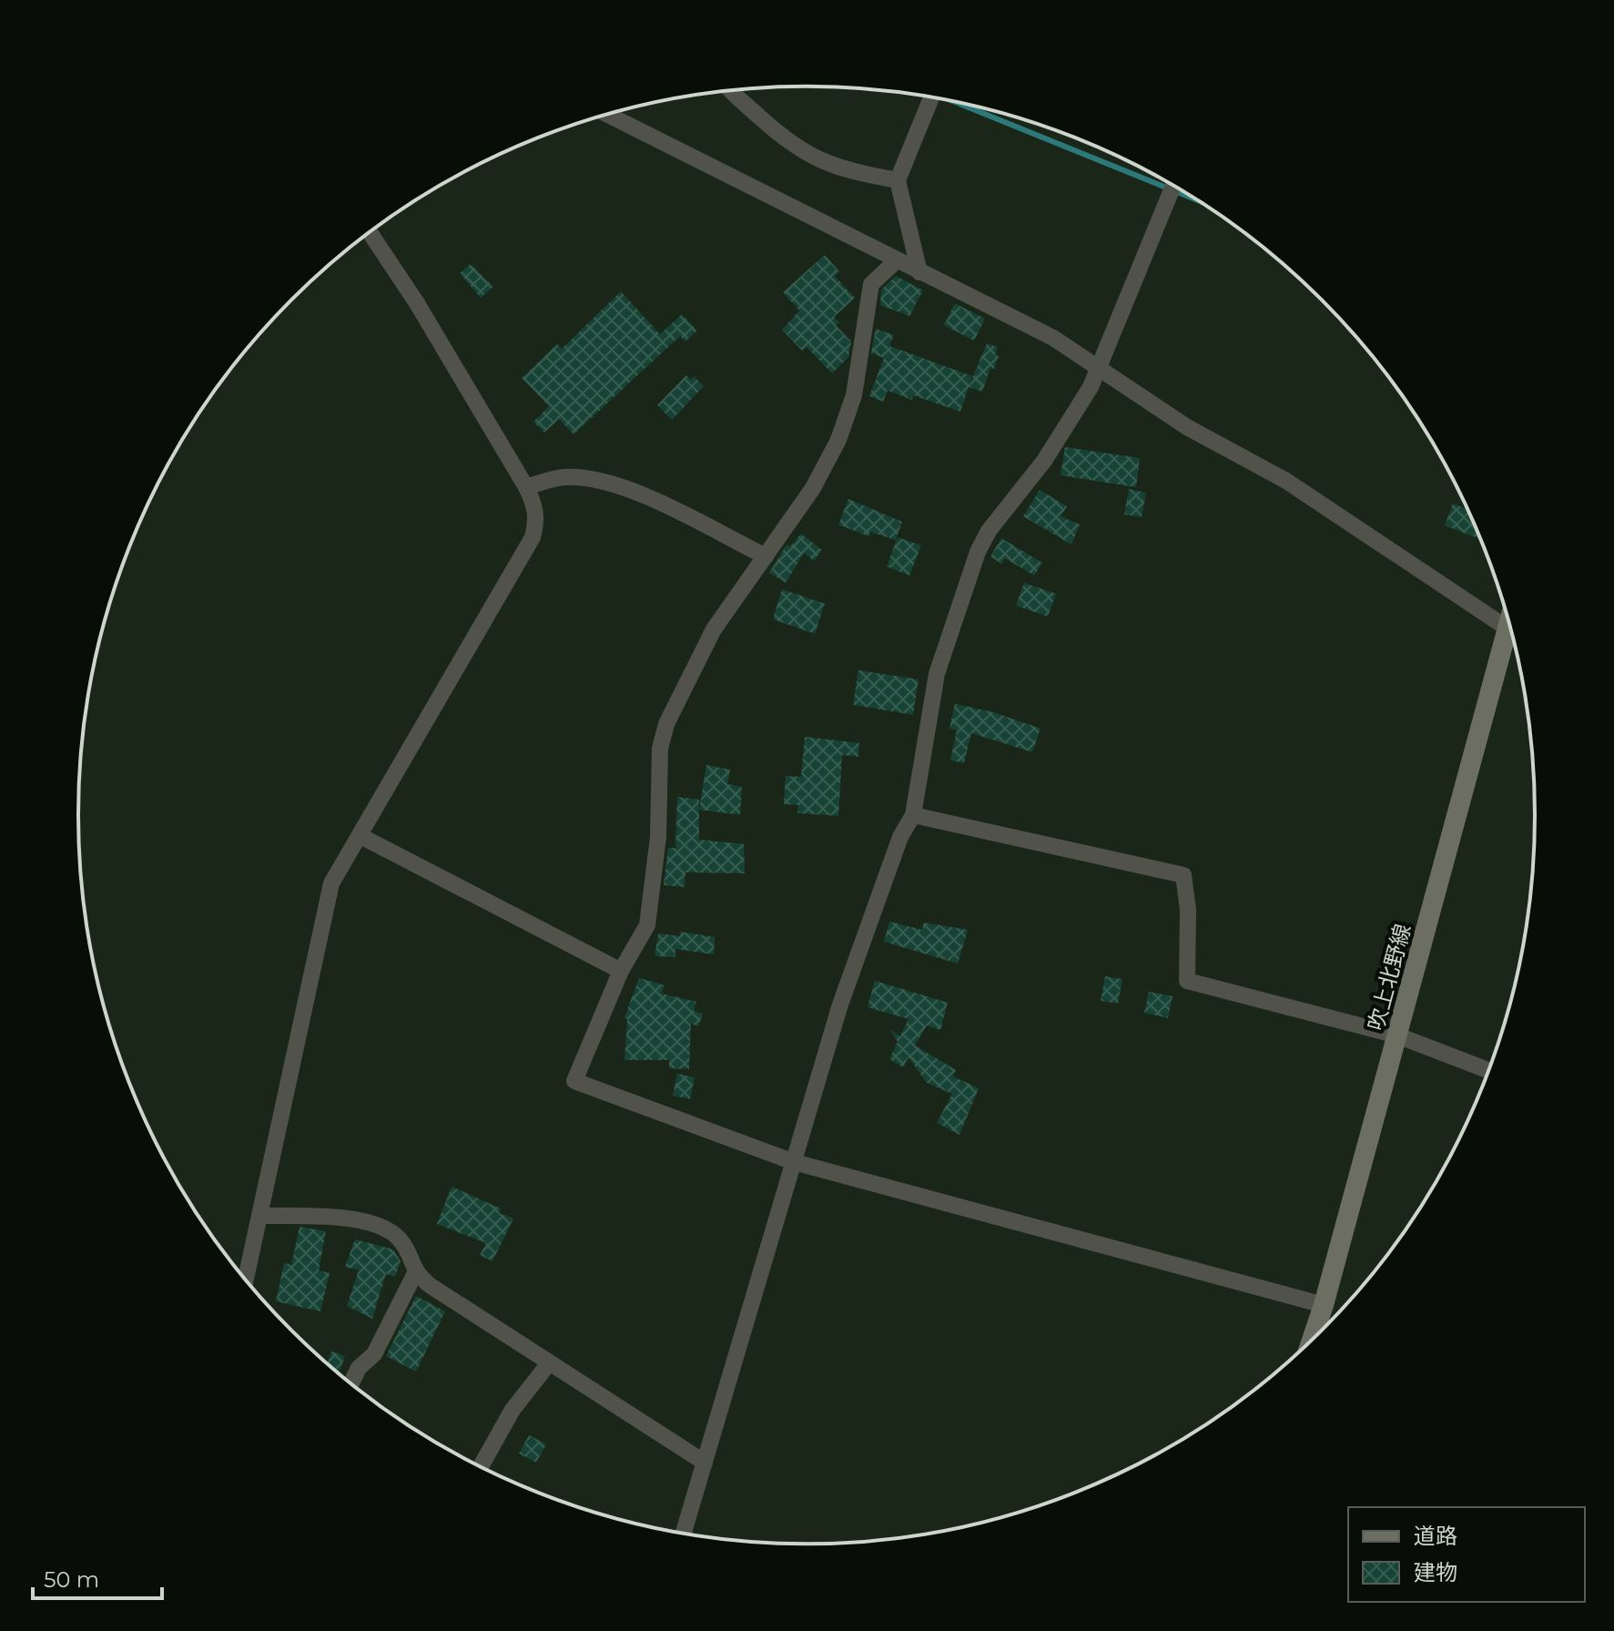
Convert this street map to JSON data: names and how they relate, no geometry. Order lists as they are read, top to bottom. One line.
{"streets":{"main road":["吹上北野線"]},"legend":["道路","建物"],"scale_bar":"50 m"}
